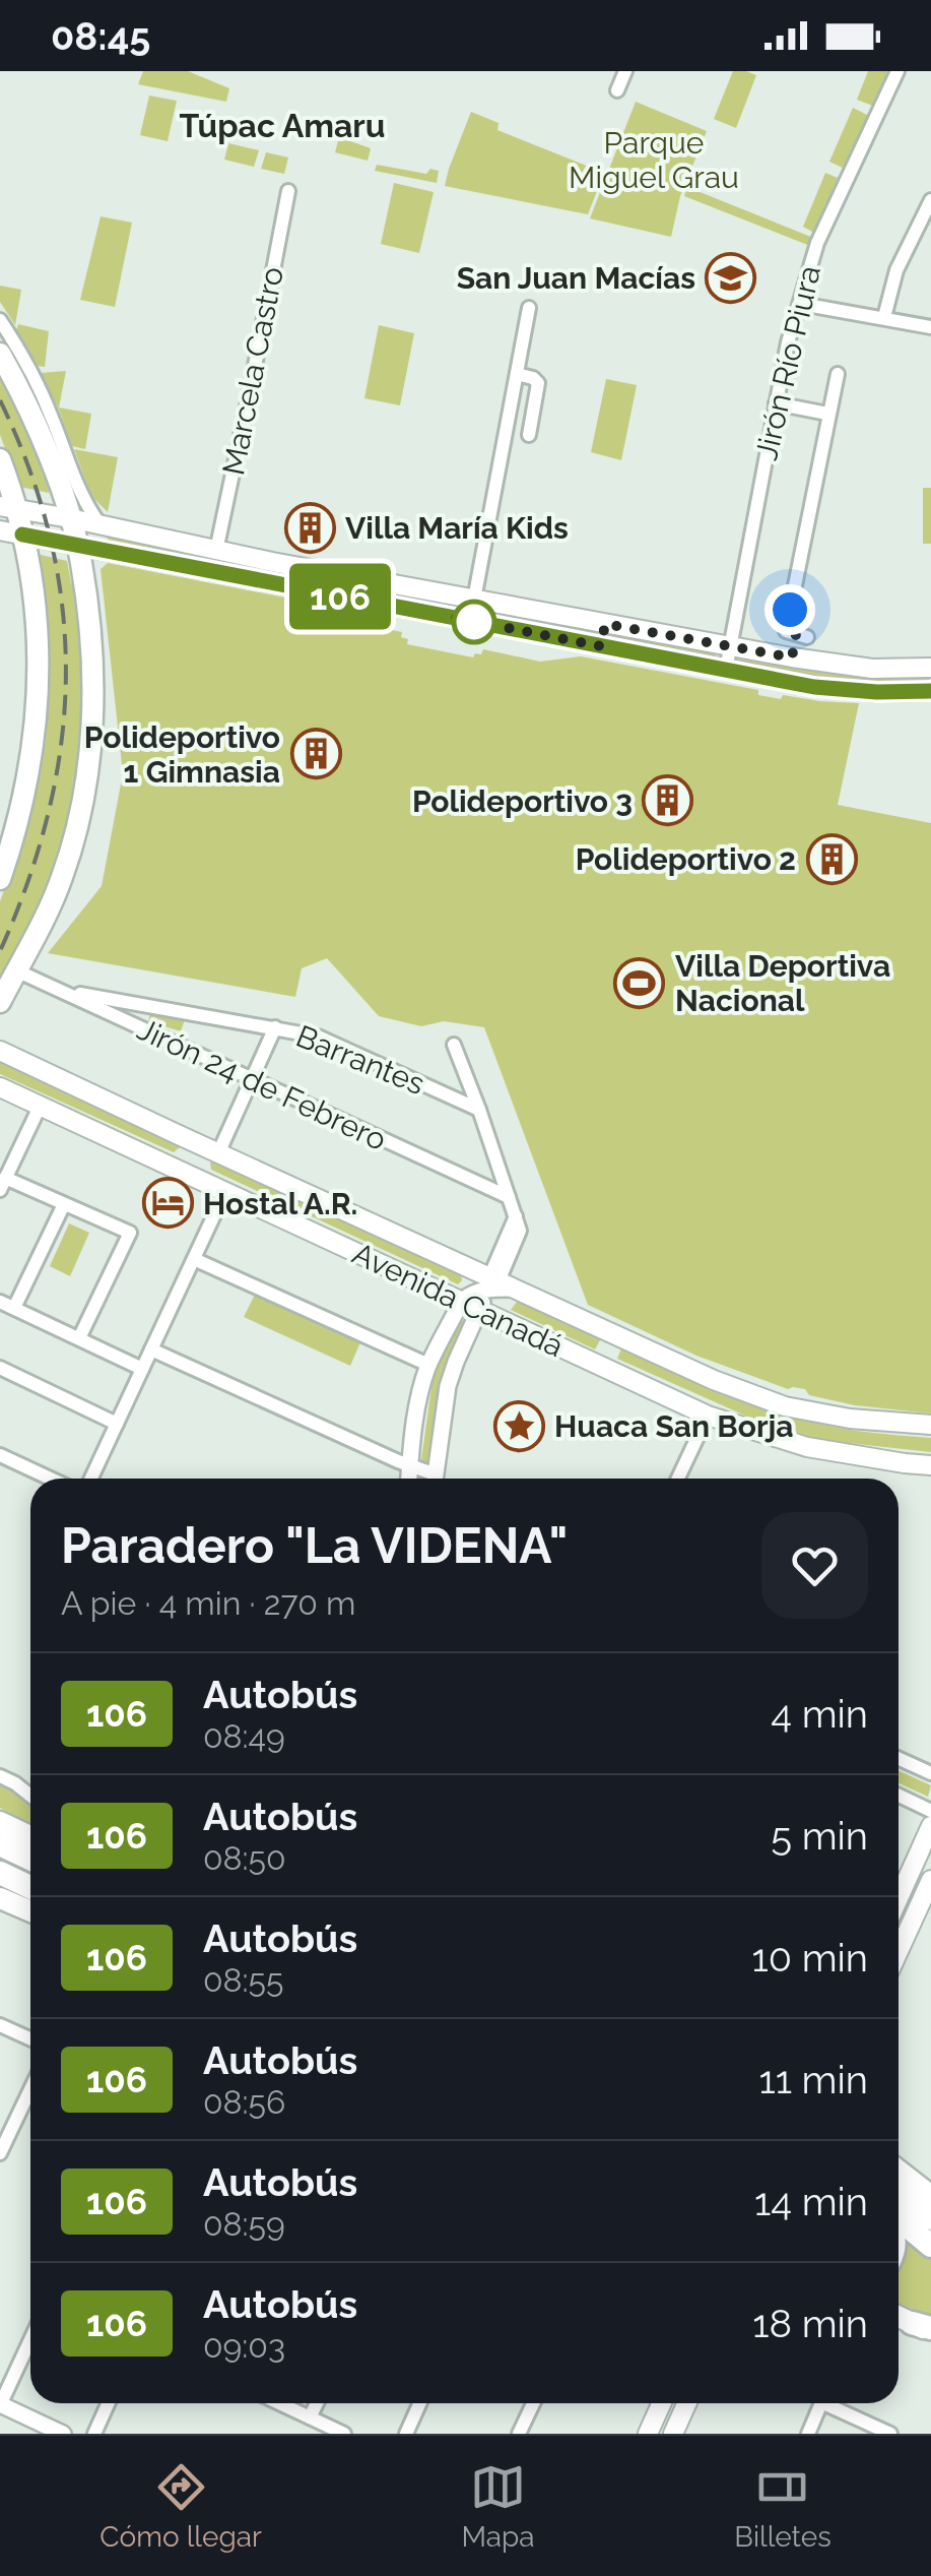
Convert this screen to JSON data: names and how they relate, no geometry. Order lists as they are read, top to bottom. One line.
{"streets":{"main road":["Avenida Canadá"],"street":["Jirón Río Piura","Marcela Castro","Barrantes","Jirón 24 de Febrero"]},"crossings":[["Barrantes","Jirón 24 de Febrero"]],"districts":["Túpac Amaru"],"parks":["Parque Miguel Grau"],"places":{"school or university":["San Juan Macías"],"building":["Villa María Kids","Polideportivo 1 Gimnasia","Polideportivo 3","Polideportivo 2"],"sports":["Villa Deportiva Nacional"],"hotel":["Hostal A.R."],"place":["Huaca San Borja"]},"lines":["bus line 106"],"page":{"status":"08:45","on_map":"106","heading":["Paradero \"La VIDENA\"","A pie · 4 min · 270 m"],"list":[{"mark":"106","name":"Autobús","note":"08:49","value":"4 min"},{"mark":"106","name":"Autobús","note":"08:50","value":"5 min"},{"mark":"106","name":"Autobús","note":"08:55","value":"10 min"},{"mark":"106","name":"Autobús","note":"08:56","value":"11 min"},{"mark":"106","name":"Autobús","note":"08:59","value":"14 min"},{"mark":"106","name":"Autobús","note":"09:03","value":"18 min"}],"tabs":["Cómo llegar","Mapa","Billetes"]}}
